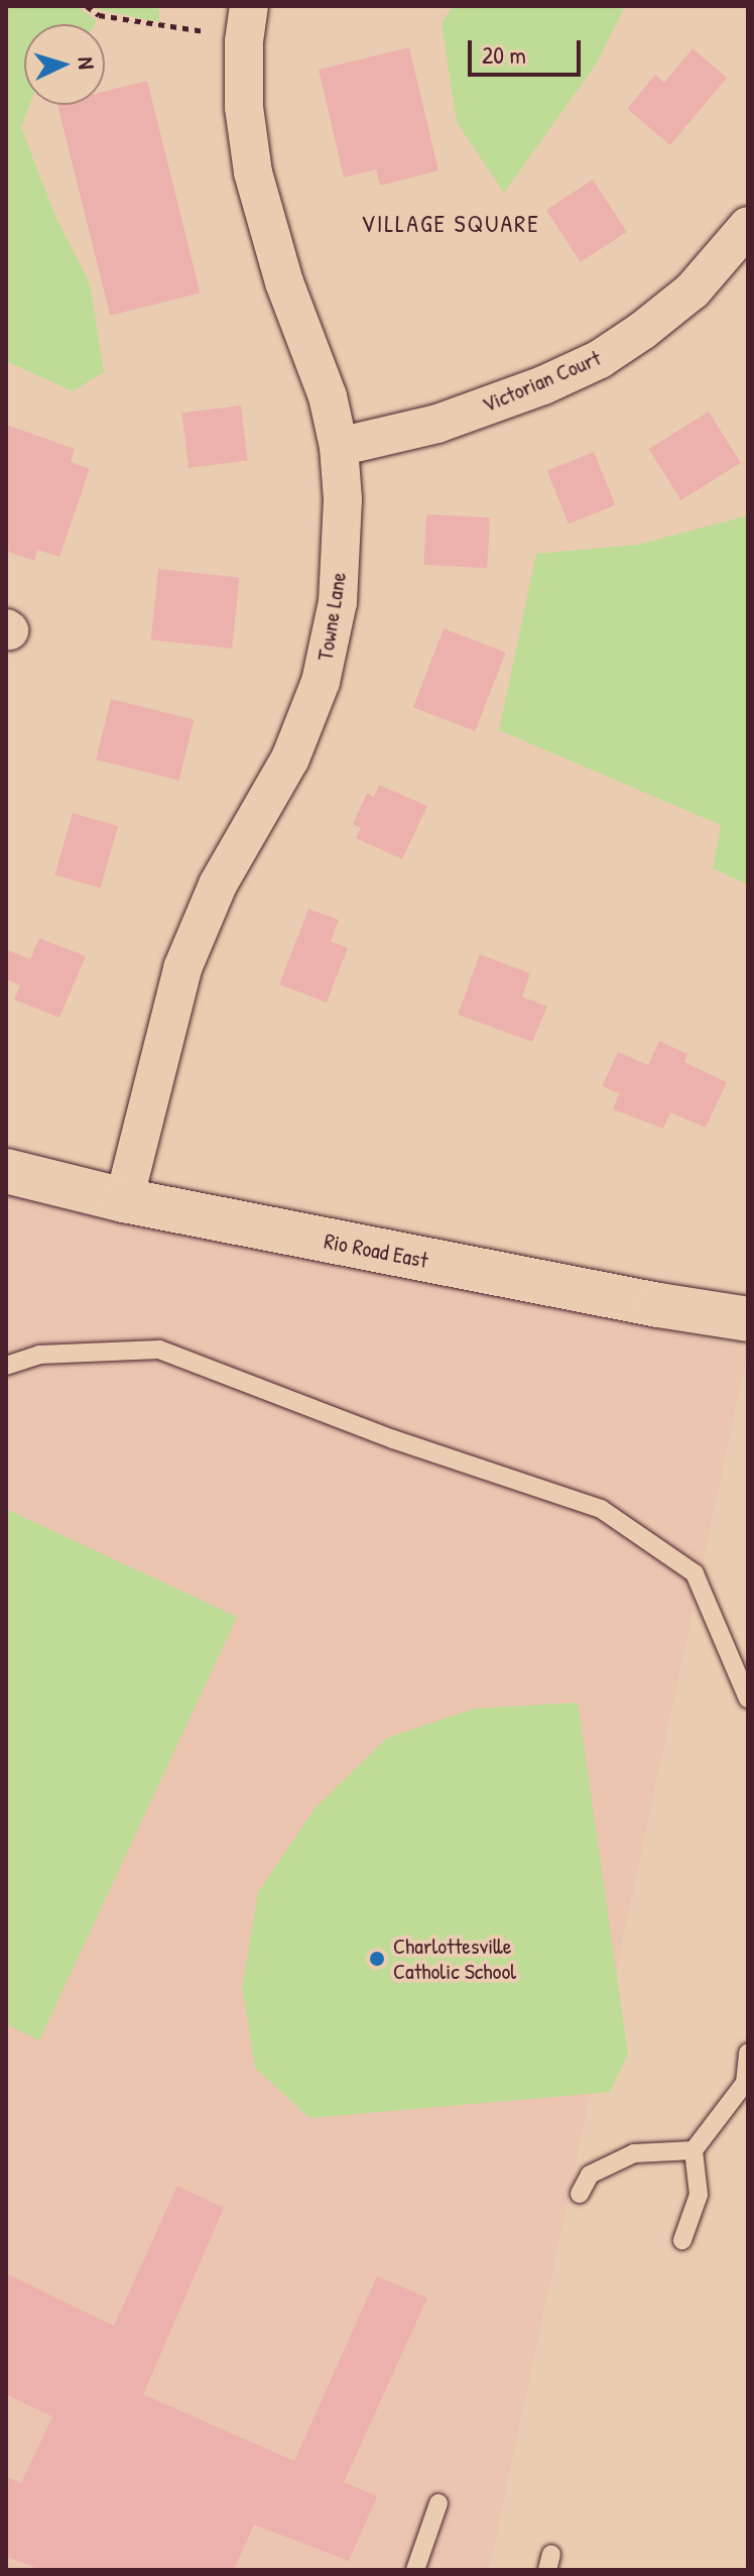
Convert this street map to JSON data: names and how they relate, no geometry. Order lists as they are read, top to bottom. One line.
{"streets":{"street":["Victorian Court","Towne Lane","Rio Road East"]},"crossings":[["Victorian Court","Towne Lane"],["Towne Lane","Rio Road East"]],"districts":["VILLAGE SQUARE"],"places":["Charlottesville Catholic School"],"scale_bar":"20 m","north":"right"}
